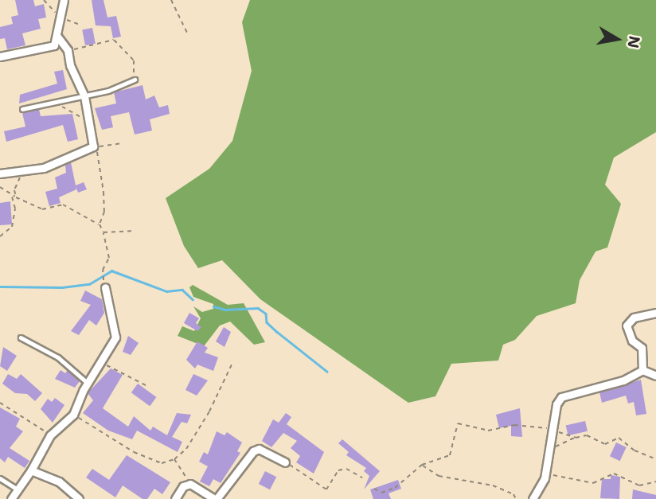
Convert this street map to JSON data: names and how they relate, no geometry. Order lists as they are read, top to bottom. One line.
{"north":"right"}
